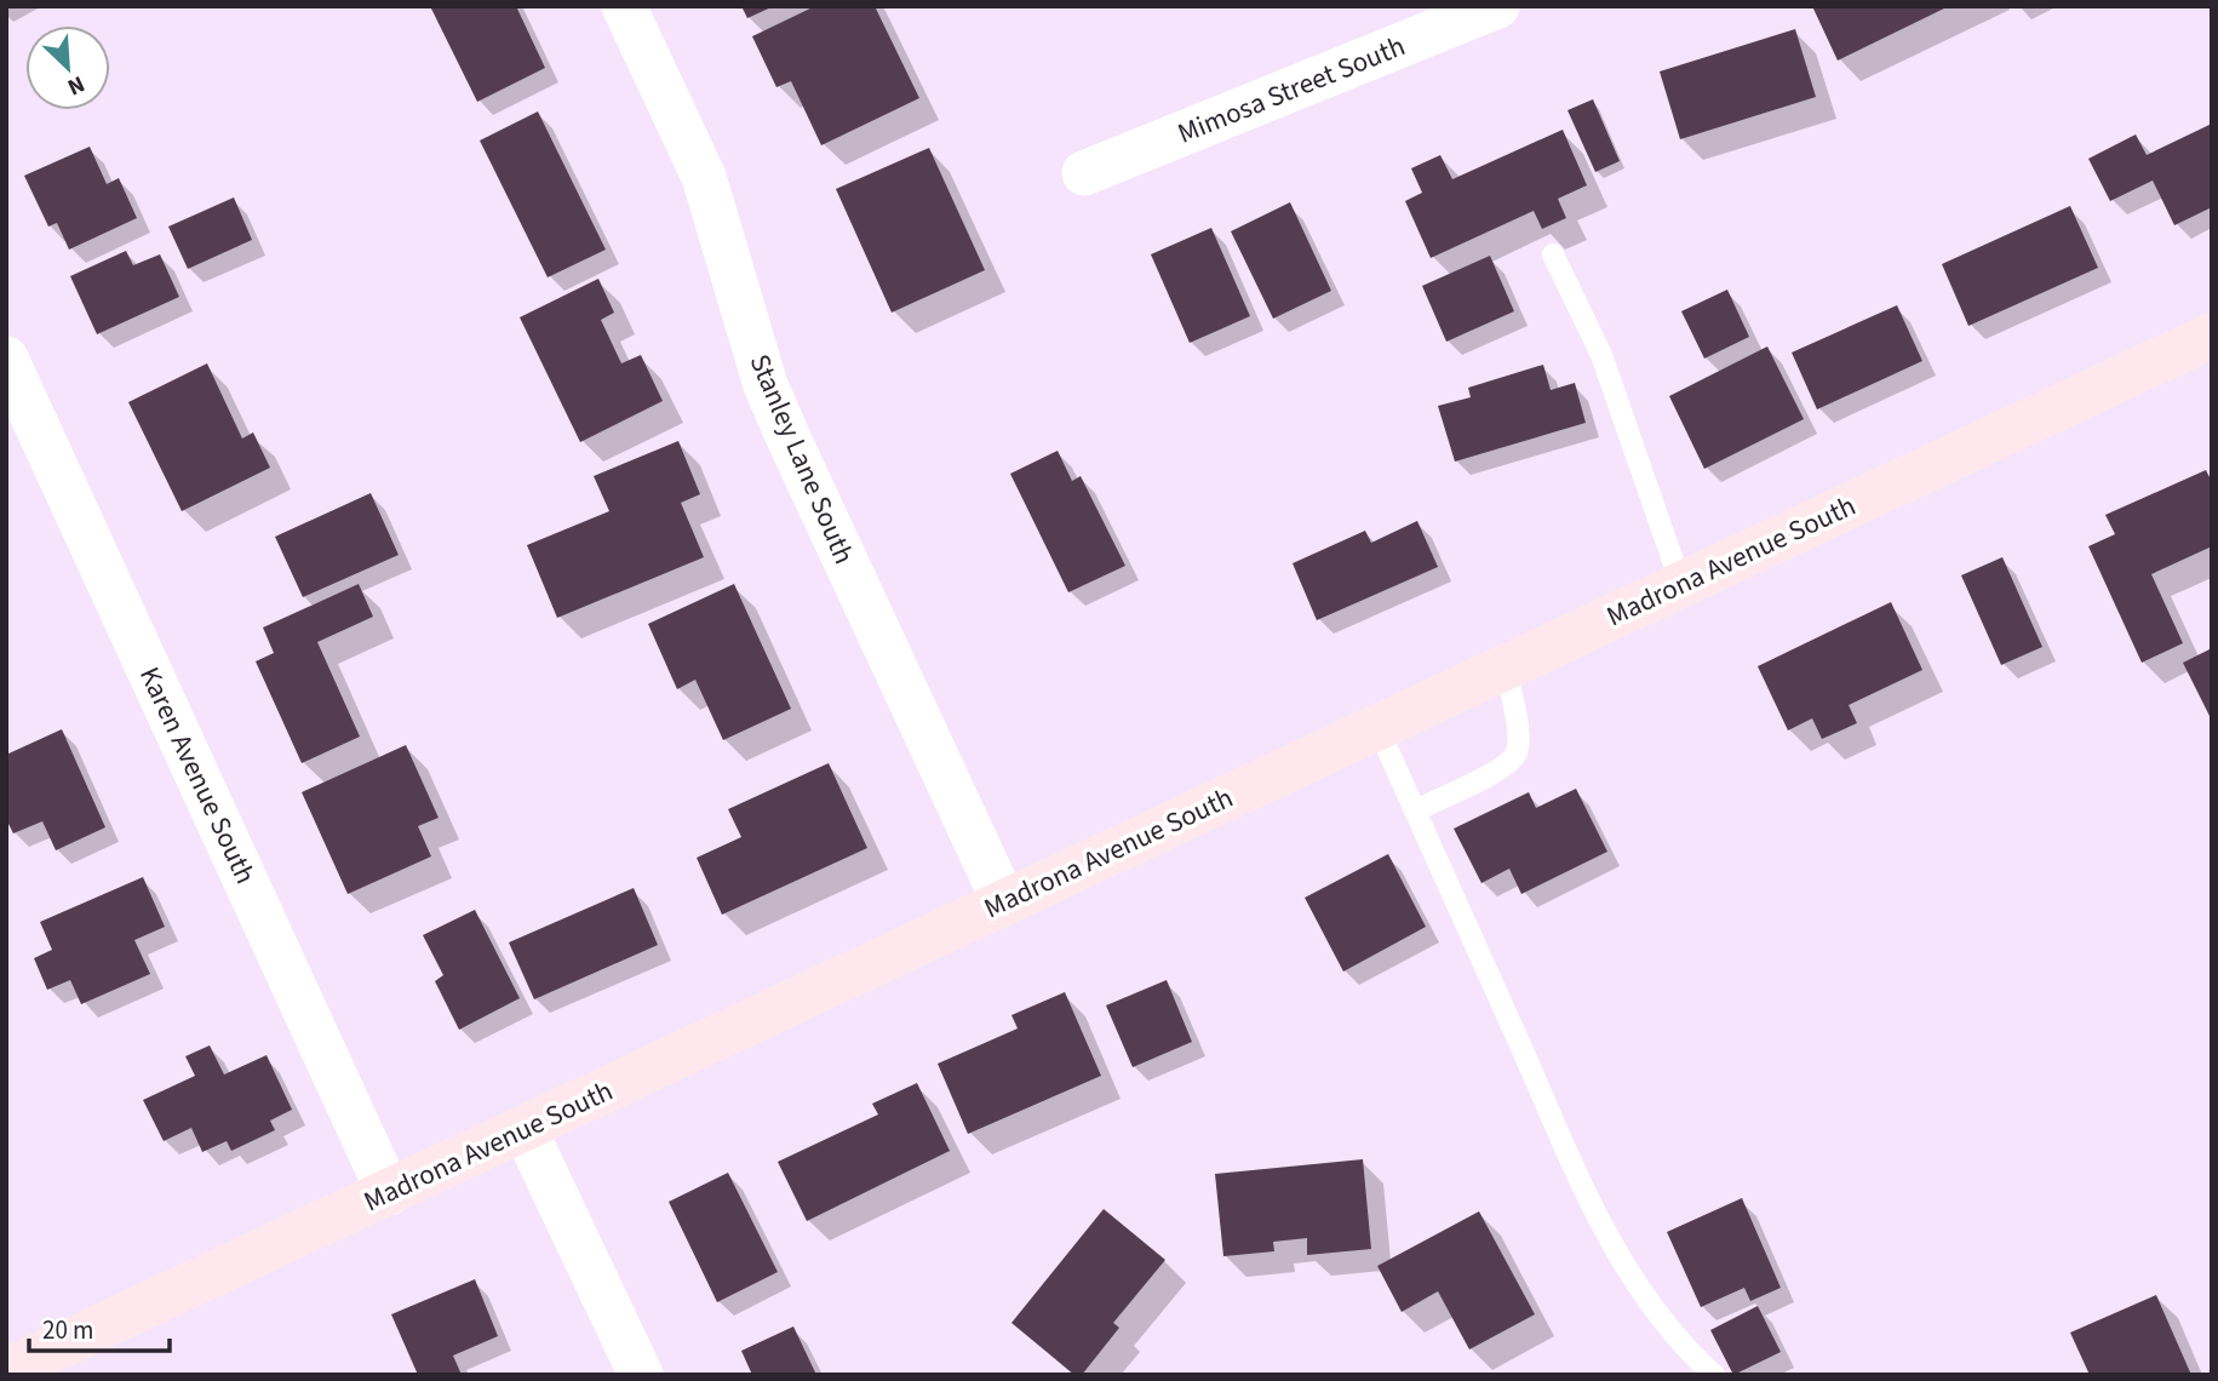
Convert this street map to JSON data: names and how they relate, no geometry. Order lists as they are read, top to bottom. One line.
{"streets":{"main road":["Madrona Avenue South"],"street":["Mimosa Street South","Stanley Lane South","Karen Avenue South"]},"crossings":[["Stanley Lane South","Madrona Avenue South"],["Madrona Avenue South","Karen Avenue South"]],"scale_bar":"20 m","north":"bottom right"}
